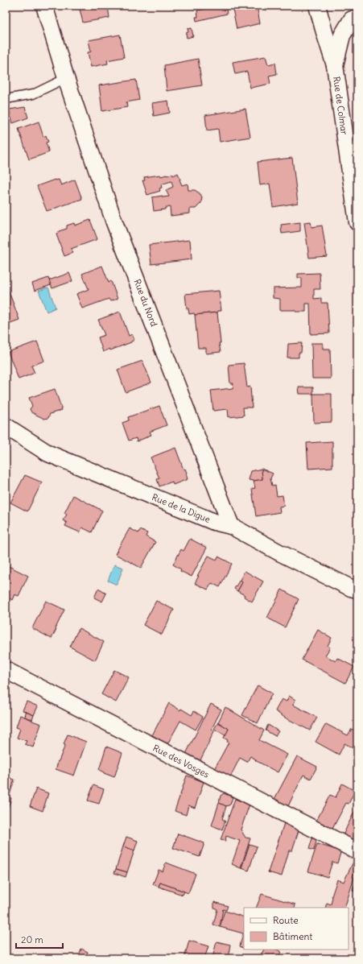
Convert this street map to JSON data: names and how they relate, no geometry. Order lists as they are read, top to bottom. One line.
{"streets":{"street":["Rue de Colmar","Rue du Nord","Rue de la Digue","Rue des Vosges"]},"crossings":[["Rue du Nord","Rue de la Digue"]],"legend":["Route","Bâtiment"],"scale_bar":"20 m"}
